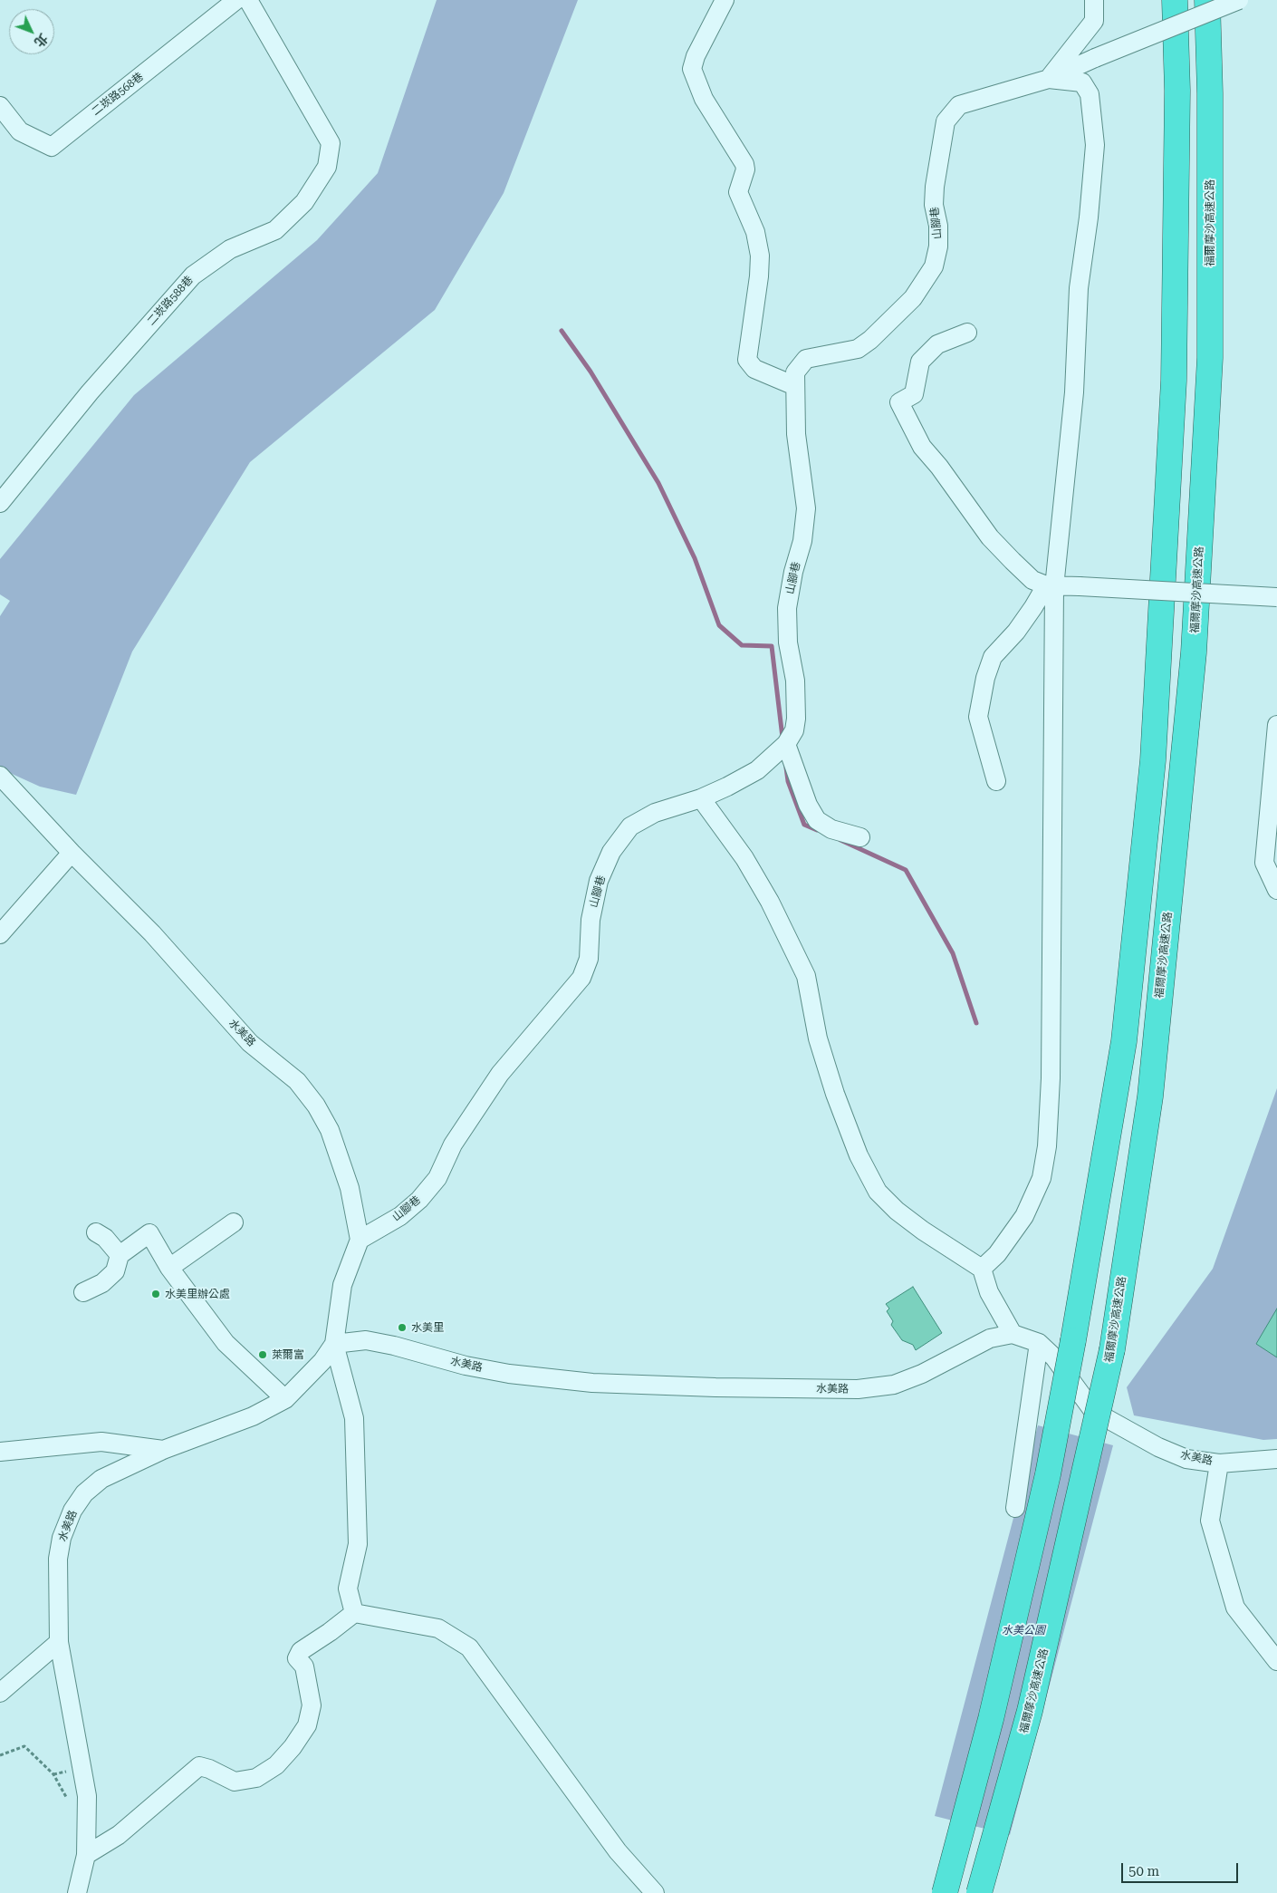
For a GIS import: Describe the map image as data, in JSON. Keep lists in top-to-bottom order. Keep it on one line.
{"streets":{"highway":["福爾摩沙高速公路"],"street":["二崁路568巷","山腳巷","二崁路588巷","水美路"]},"crossings":[["山腳巷","水美路"]],"parks":["水美公園"],"places":["水美里辦公處","水美里","萊爾富"],"scale_bar":"50 m","north":"bottom right"}
